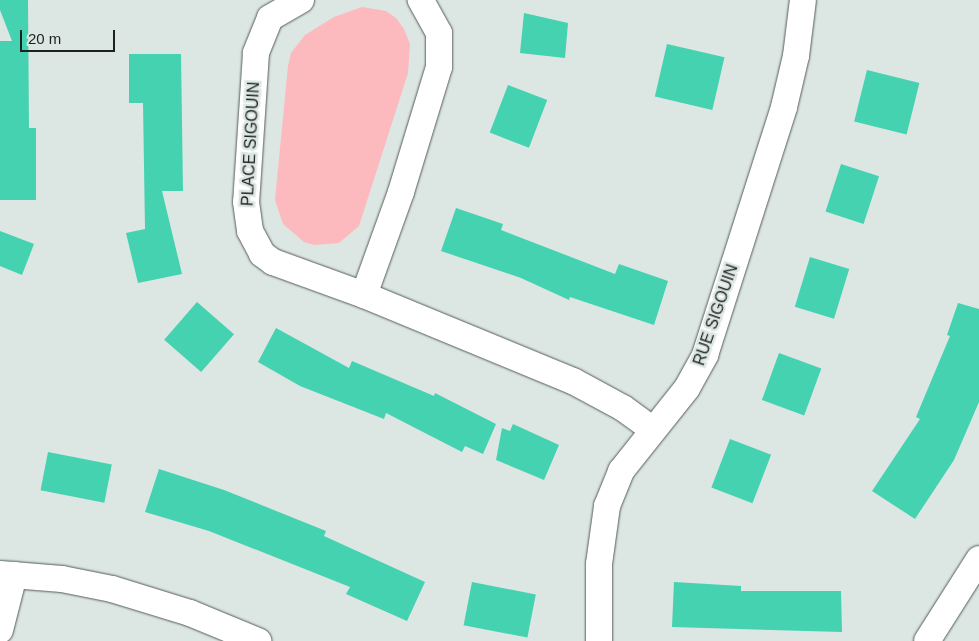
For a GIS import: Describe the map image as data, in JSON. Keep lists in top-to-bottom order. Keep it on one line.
{"streets":{"street":["PLACE SIGOUIN","RUE SIGOUIN"]},"crossings":[["PLACE SIGOUIN","RUE SIGOUIN"]],"scale_bar":"20 m"}
